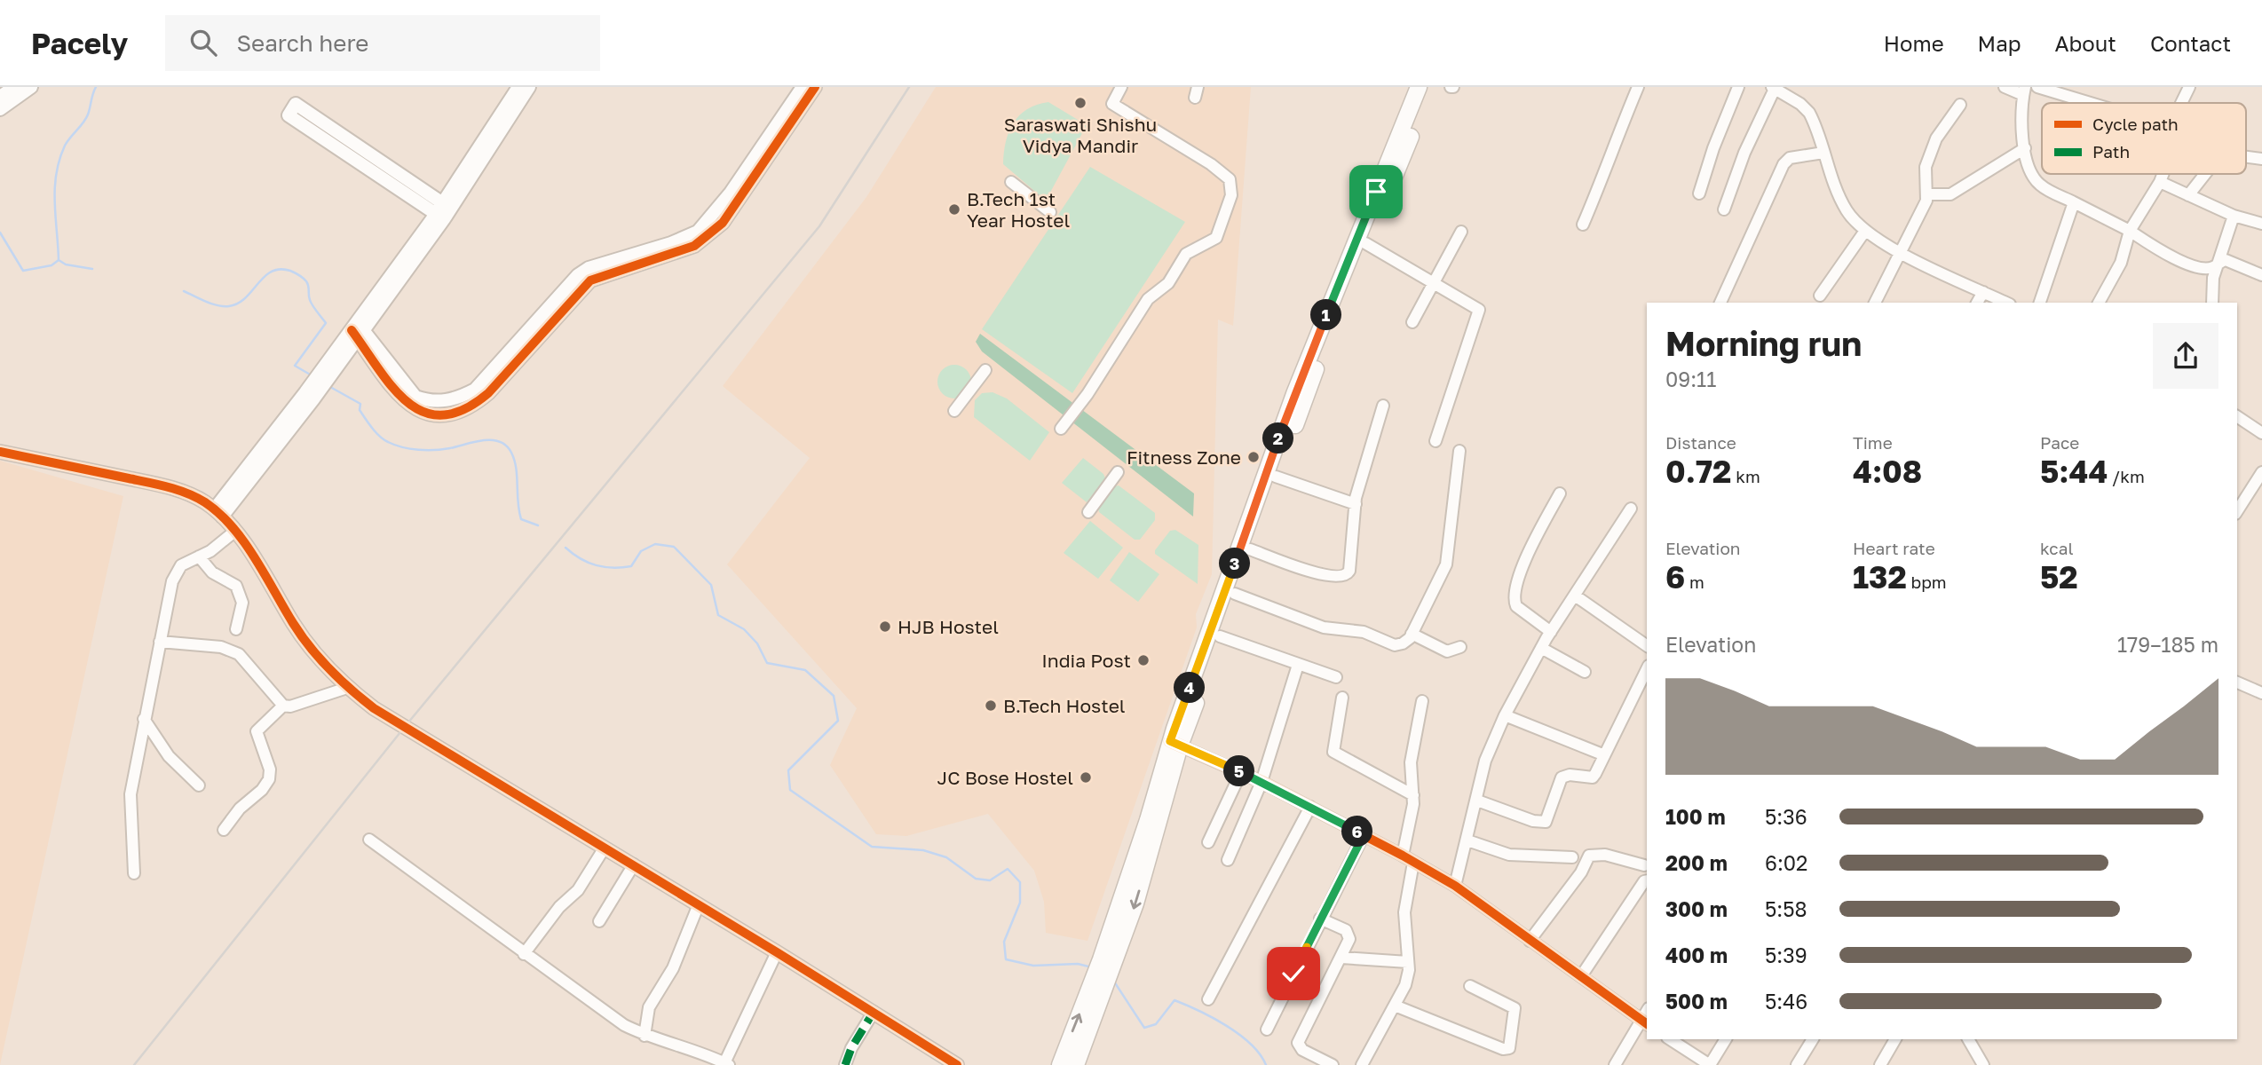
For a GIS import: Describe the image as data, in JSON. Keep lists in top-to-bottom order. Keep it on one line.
{"places":["Saraswati Shishu Vidya Mandir","B.Tech 1st Year Hostel","Fitness Zone","HJB Hostel","India Post","B.Tech Hostel","JC Bose Hostel"],"legend":["Cycle path","Path"],"page":{"header":"Pacely","search":"Search here","nav":["Home","Map","About","Contact"],"pins":["1","2","3","4","5","6"],"heading":["Morning run","09:11"],"stats":[["Distance","0.72 km"],["Time","4:08"],["Pace","5:44 /km"],["Elevation","6 m"],["Heart rate","132 bpm"],["kcal","52"]],"chart":["Elevation","179–185 m"],"list":[{"name":"100 m","note":"5:36"},{"name":"200 m","note":"6:02"},{"name":"300 m","note":"5:58"},{"name":"400 m","note":"5:39"},{"name":"500 m","note":"5:46"}]}}
